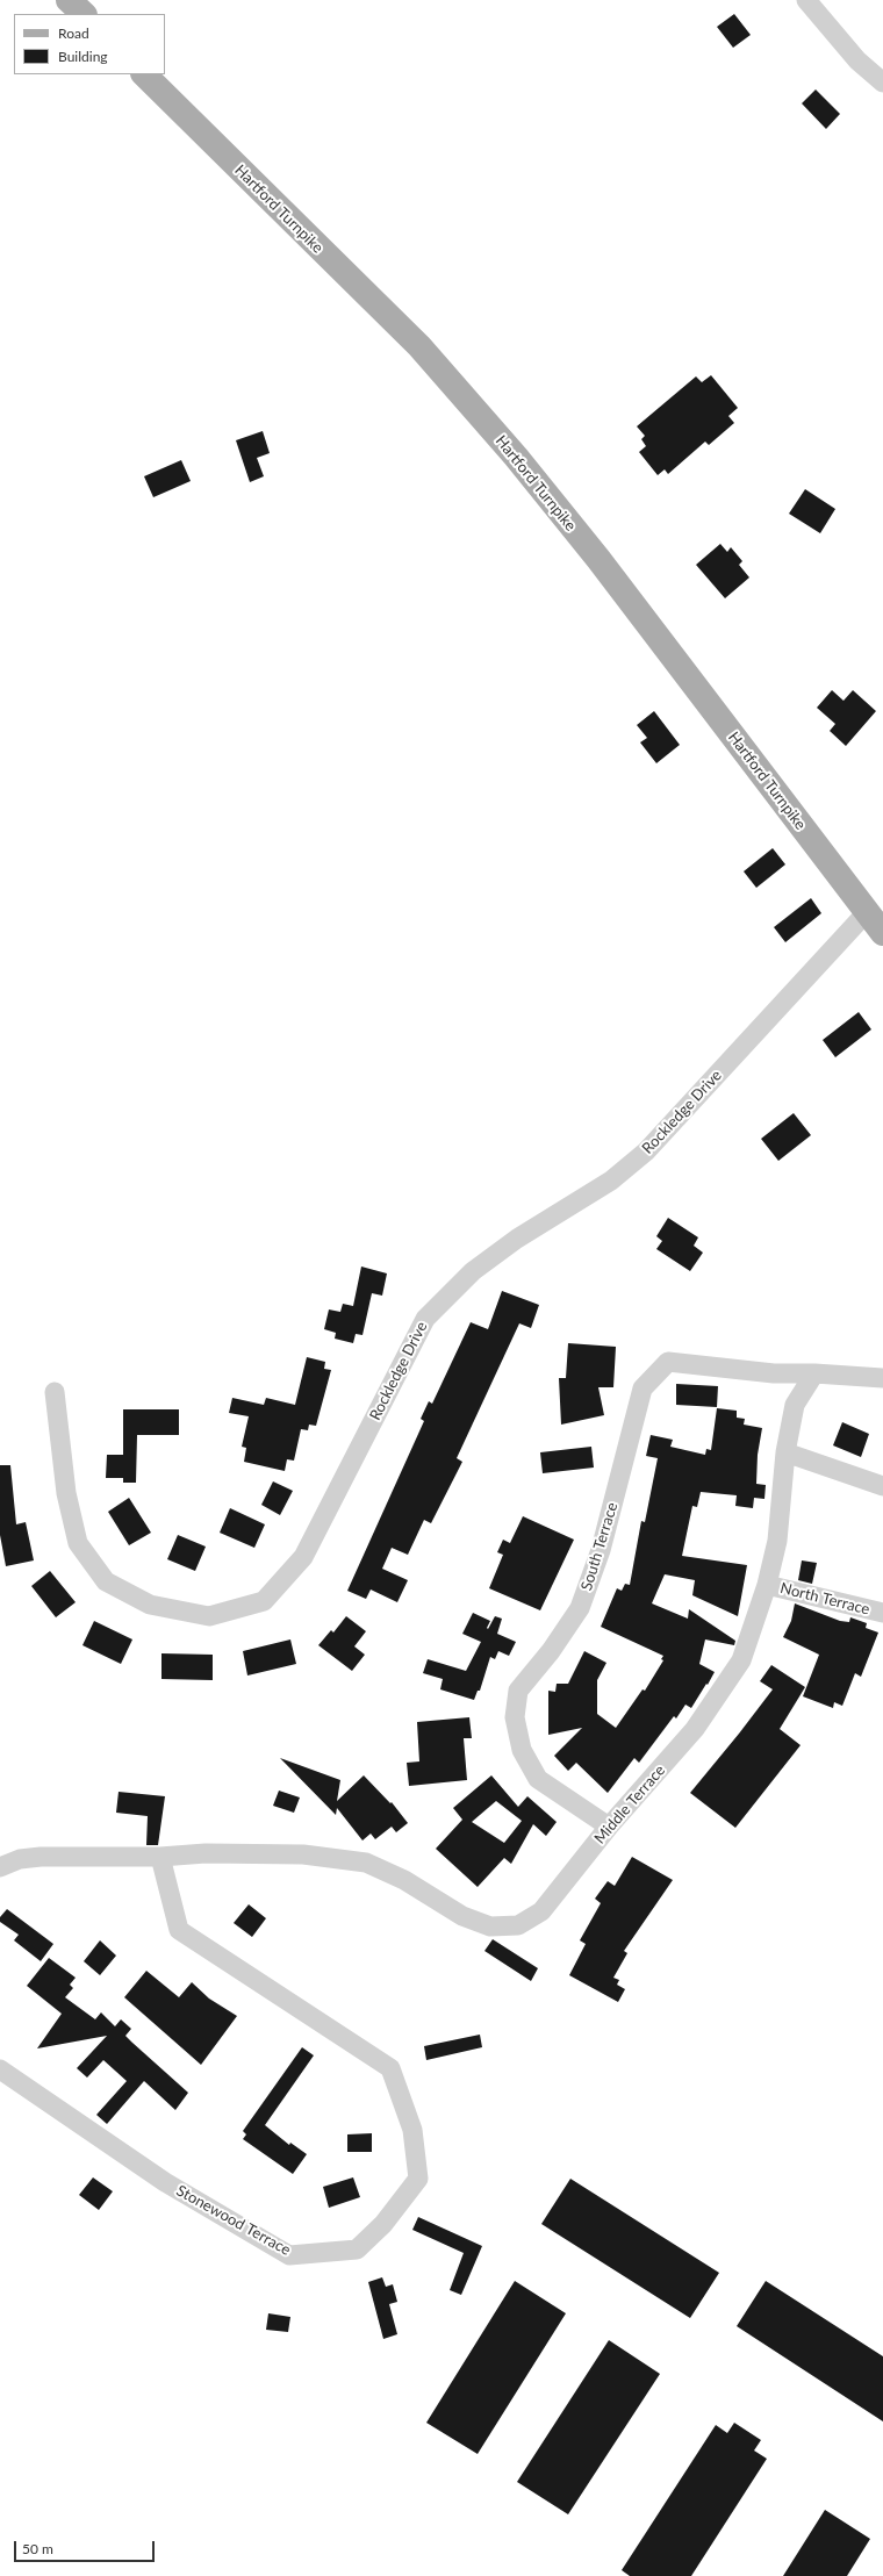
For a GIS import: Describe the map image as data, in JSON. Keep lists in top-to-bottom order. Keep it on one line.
{"streets":{"main road":["Hartford Turnpike"],"street":["Rockledge Drive","South Terrace","North Terrace","Middle Terrace","Stonewood Terrace"]},"crossings":[["Hartford Turnpike","Rockledge Drive"],["South Terrace","Middle Terrace"],["North Terrace","Middle Terrace"],["Middle Terrace","Stonewood Terrace"]],"legend":["Road","Building"],"scale_bar":"50 m"}
